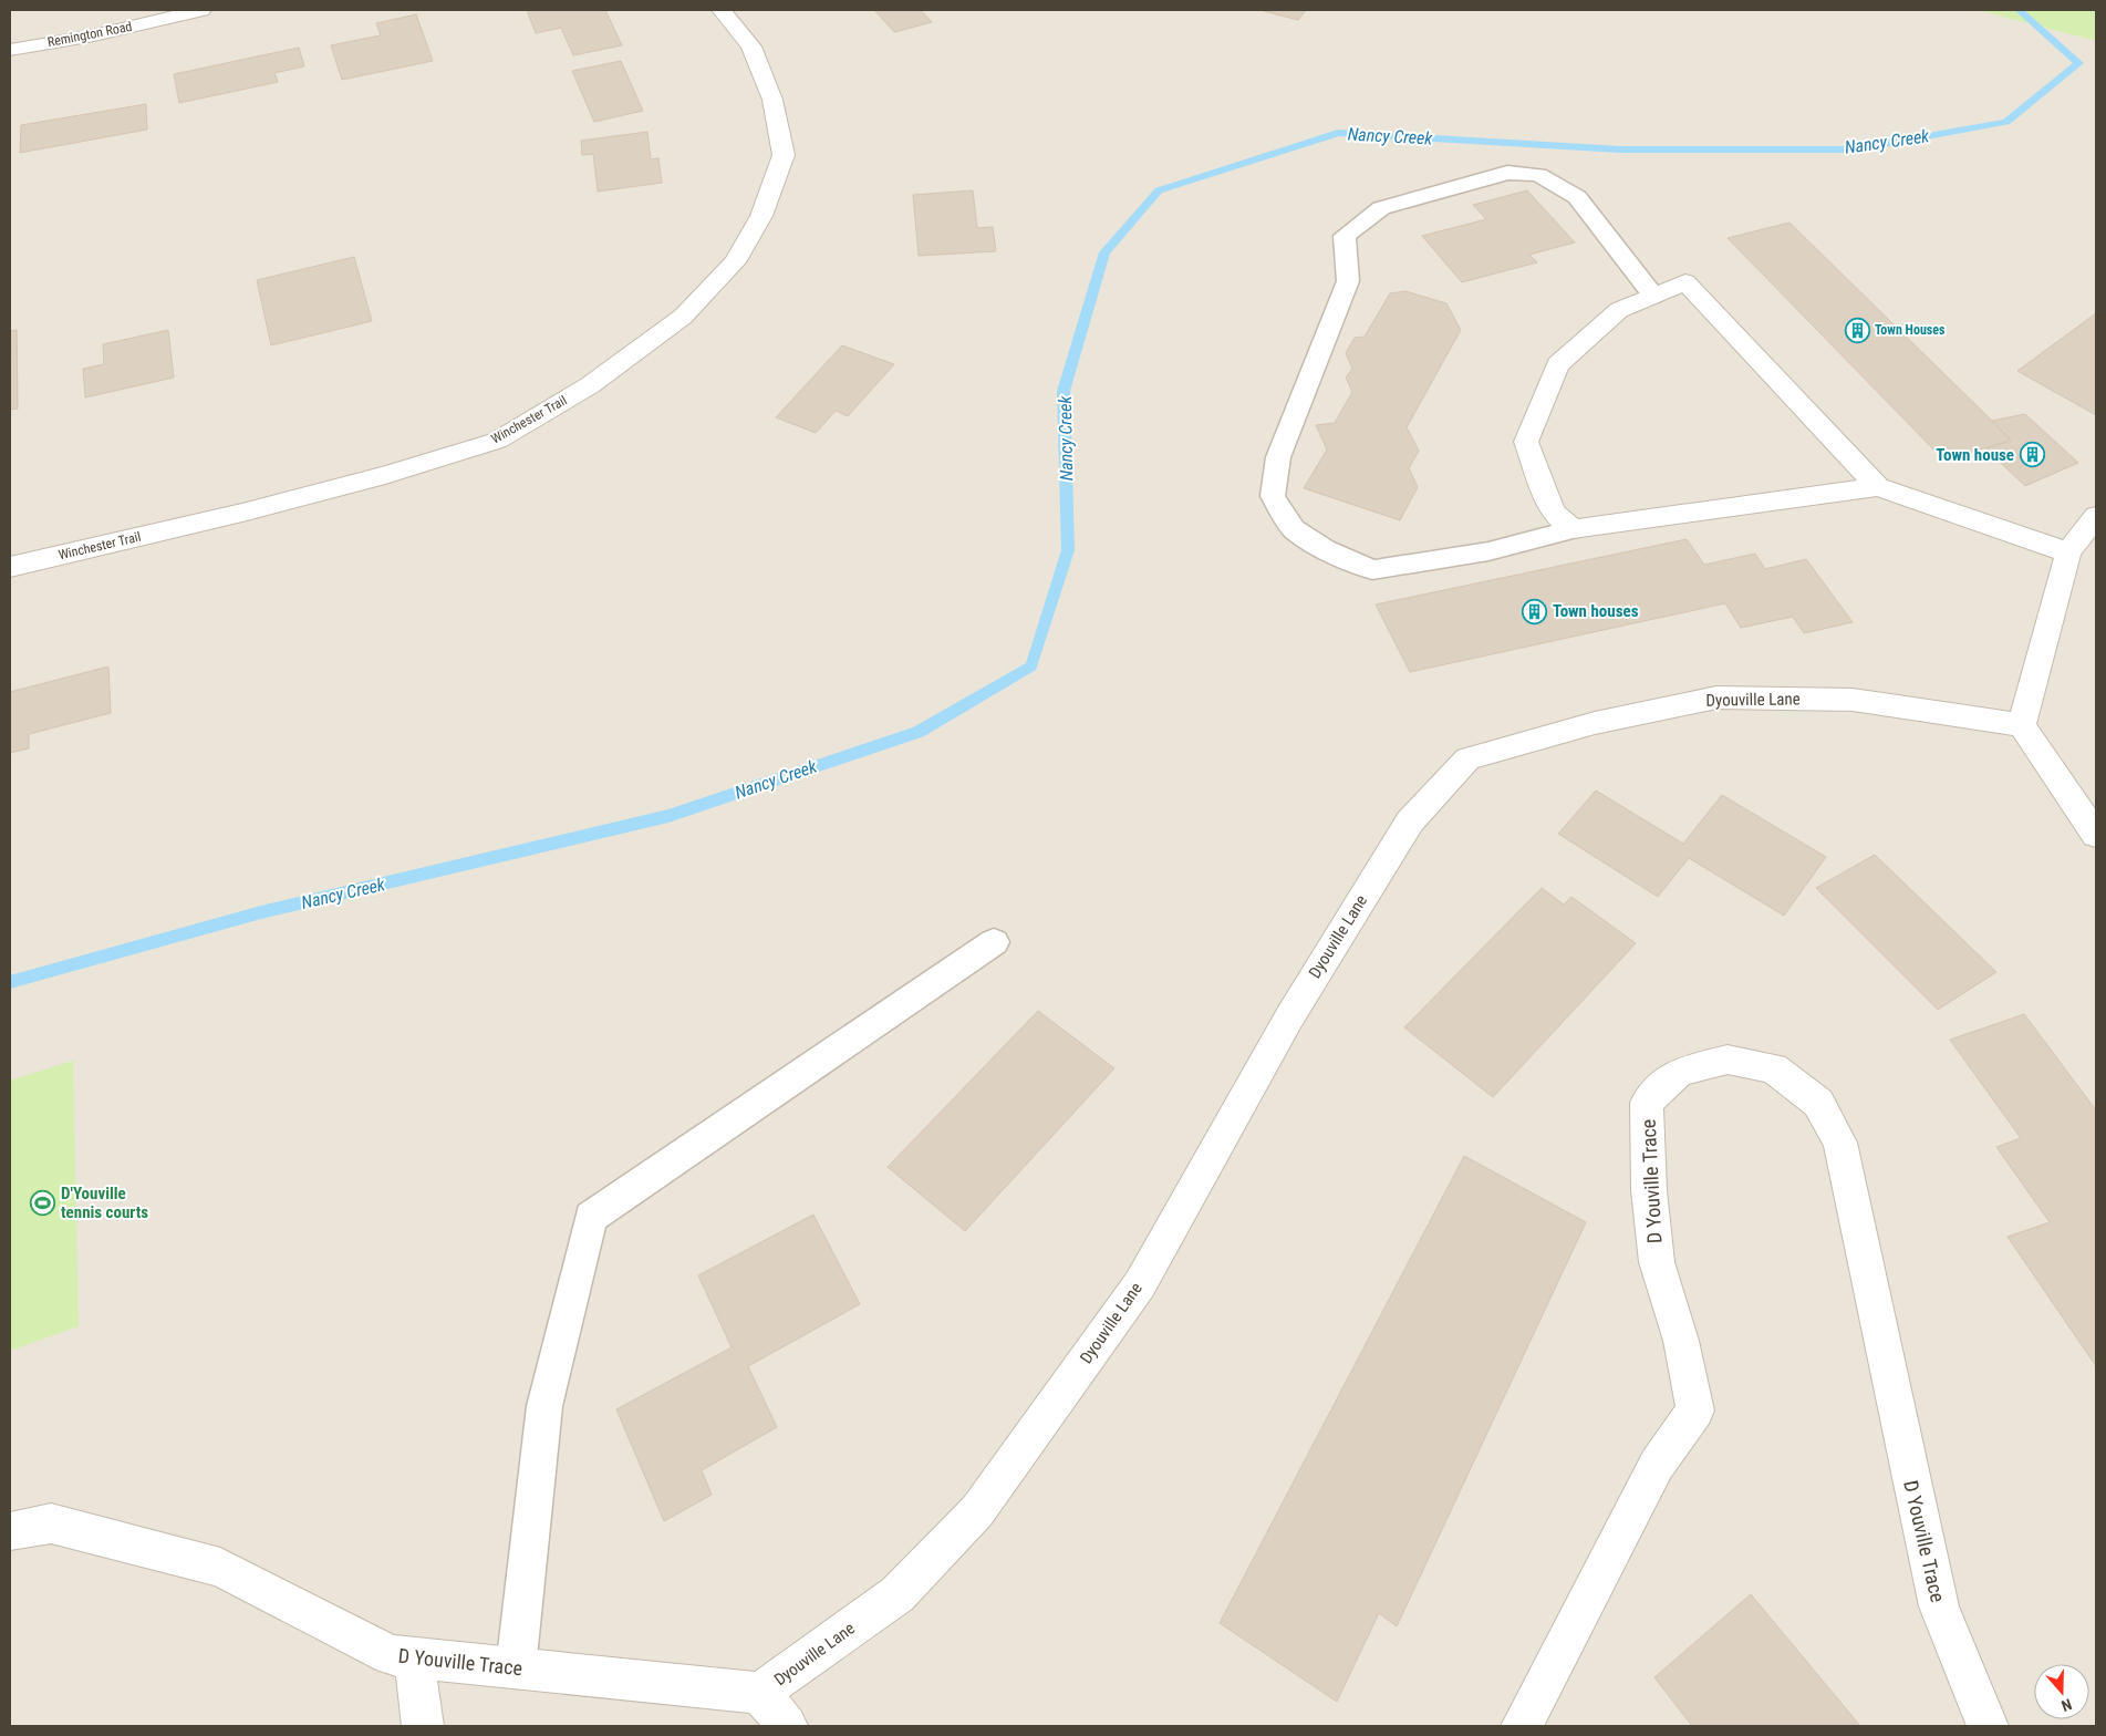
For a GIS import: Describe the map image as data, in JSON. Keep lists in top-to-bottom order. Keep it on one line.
{"streets":{"street":["Remington Road","Winchester Trail","Dyouville Lane","D Youville Trace"]},"crossings":[["Dyouville Lane","D Youville Trace"]],"water":["Nancy Creek"],"places":{"building":["Town Houses","Town house","Town houses"],"sports":["D'Youville tennis courts"]},"north":"bottom"}
